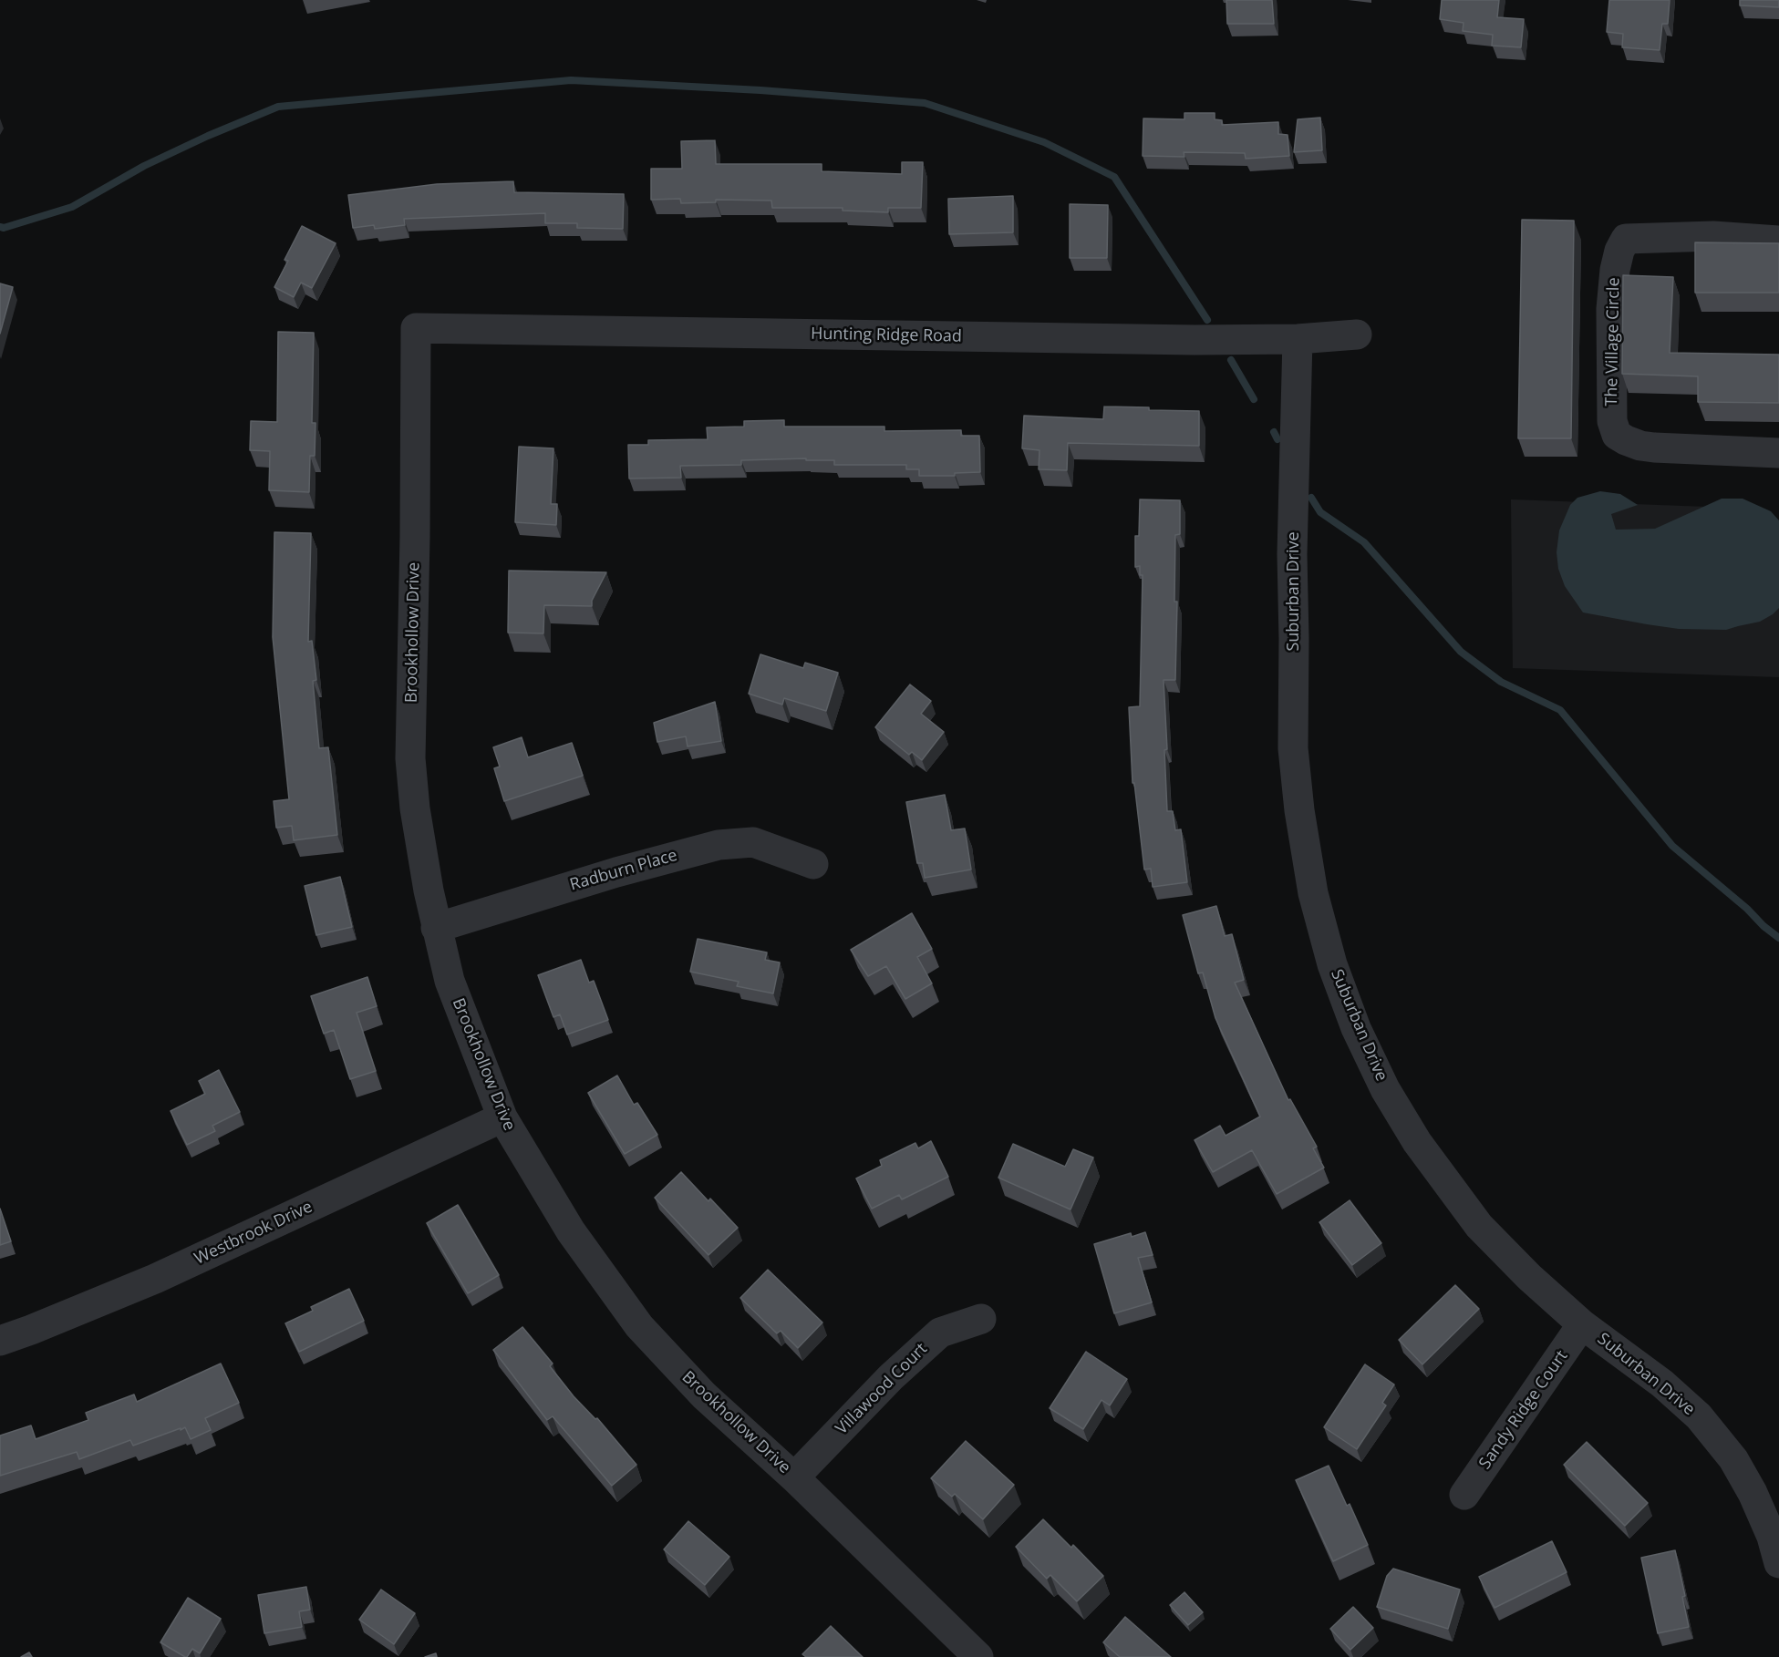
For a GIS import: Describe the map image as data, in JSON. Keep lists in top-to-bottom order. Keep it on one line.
{"streets":{"street":["Hunting Ridge Road","The Village Circle","Suburban Drive","Brookhollow Drive","Radburn Place","Westbrook Drive","Villawood Court","Sandy Ridge Court"]},"crossings":[["Hunting Ridge Road","Suburban Drive"],["Hunting Ridge Road","Brookhollow Drive"],["Suburban Drive","Sandy Ridge Court"],["Brookhollow Drive","Radburn Place"],["Brookhollow Drive","Westbrook Drive"],["Brookhollow Drive","Villawood Court"]]}
